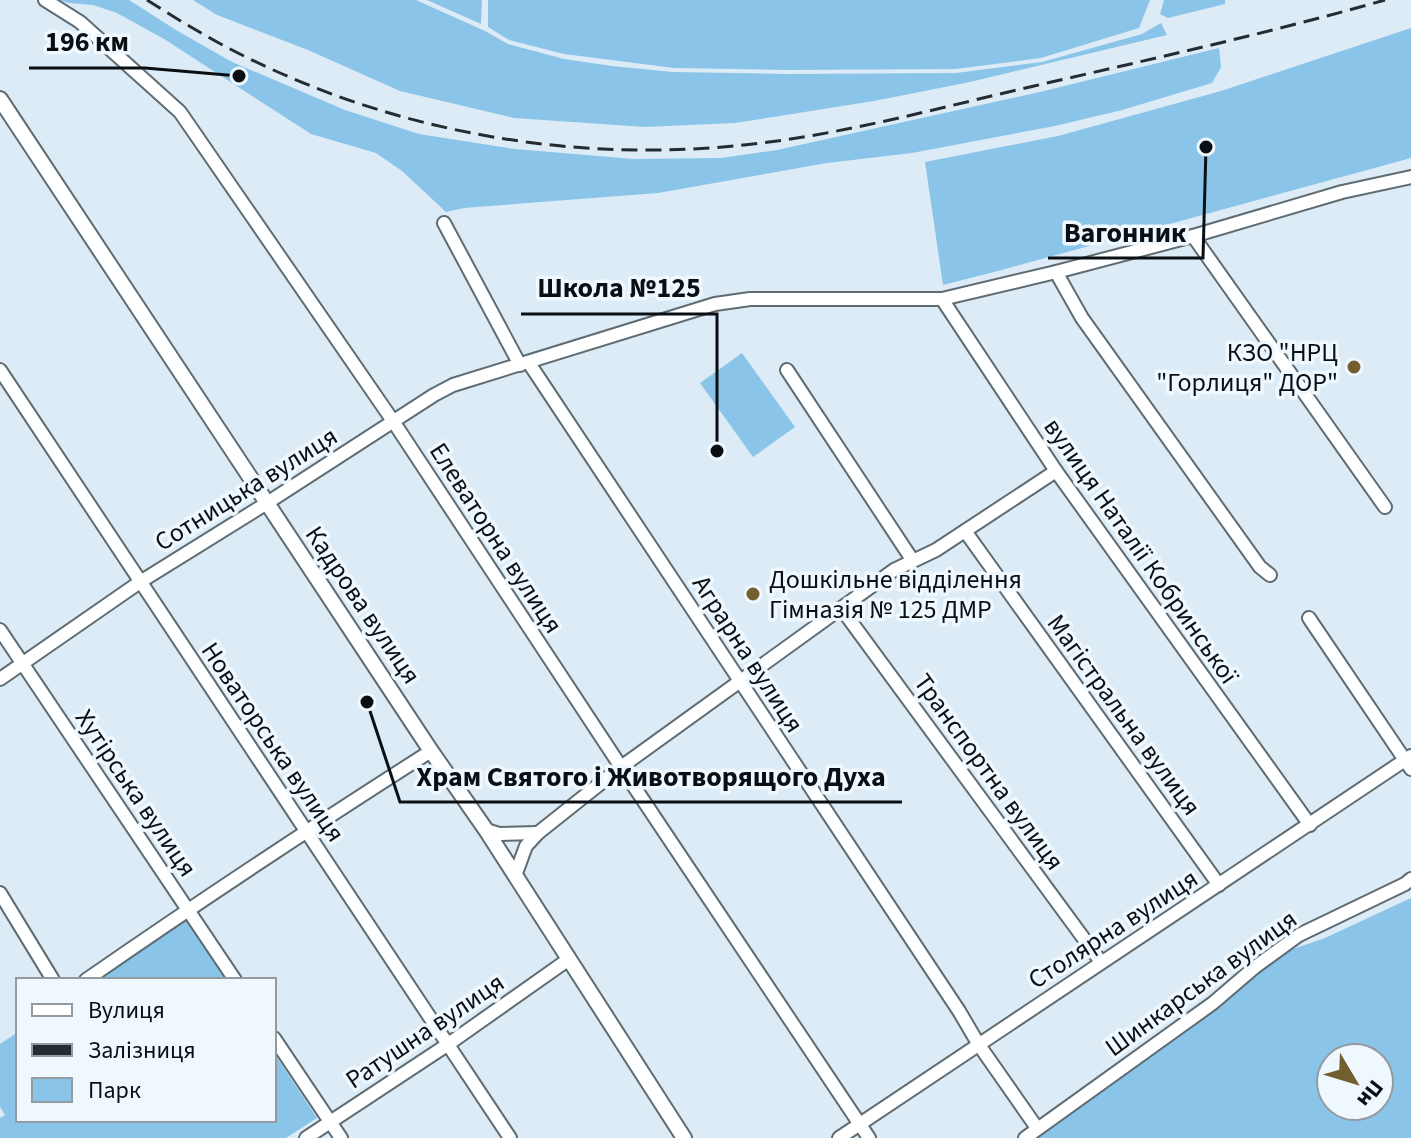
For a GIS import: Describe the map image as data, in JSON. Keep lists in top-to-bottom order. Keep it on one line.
{"streets":{"street":["Сотницька вулиця","Елеваторна вулиця","вулиця Наталії Кобринської","Кадрова вулиця","Аграрна вулиця","Магістральна вулиця","Новаторська вулиця","Транспортна вулиця","Хутірська вулиця","Столярна вулиця","Шинкарська вулиця","Ратушна вулиця"]},"crossings":[["Сотницька вулиця","Елеваторна вулиця"],["Сотницька вулиця","вулиця Наталії Кобринської"],["Сотницька вулиця","Кадрова вулиця"],["Сотницька вулиця","Аграрна вулиця"],["Сотницька вулиця","Новаторська вулиця"],["Сотницька вулиця","Хутірська вулиця"],["Елеваторна вулиця","Столярна вулиця"],["вулиця Наталії Кобринської","Столярна вулиця"],["Кадрова вулиця","Ратушна вулиця"],["Аграрна вулиця","Столярна вулиця"],["Аграрна вулиця","Шинкарська вулиця"],["Магістральна вулиця","Столярна вулиця"],["Новаторська вулиця","Ратушна вулиця"],["Транспортна вулиця","Столярна вулиця"]],"places":["196 км","Вагонник","КЗО \"НРЦ \"Горлиця\" ДОР\"","Школа №125","Дошкільне відділення Гімназія № 125 ДМР","Храм Святого і Животворящого Духа"],"legend":["Вулиця","Залізниця","Парк"],"north":"bottom right"}
